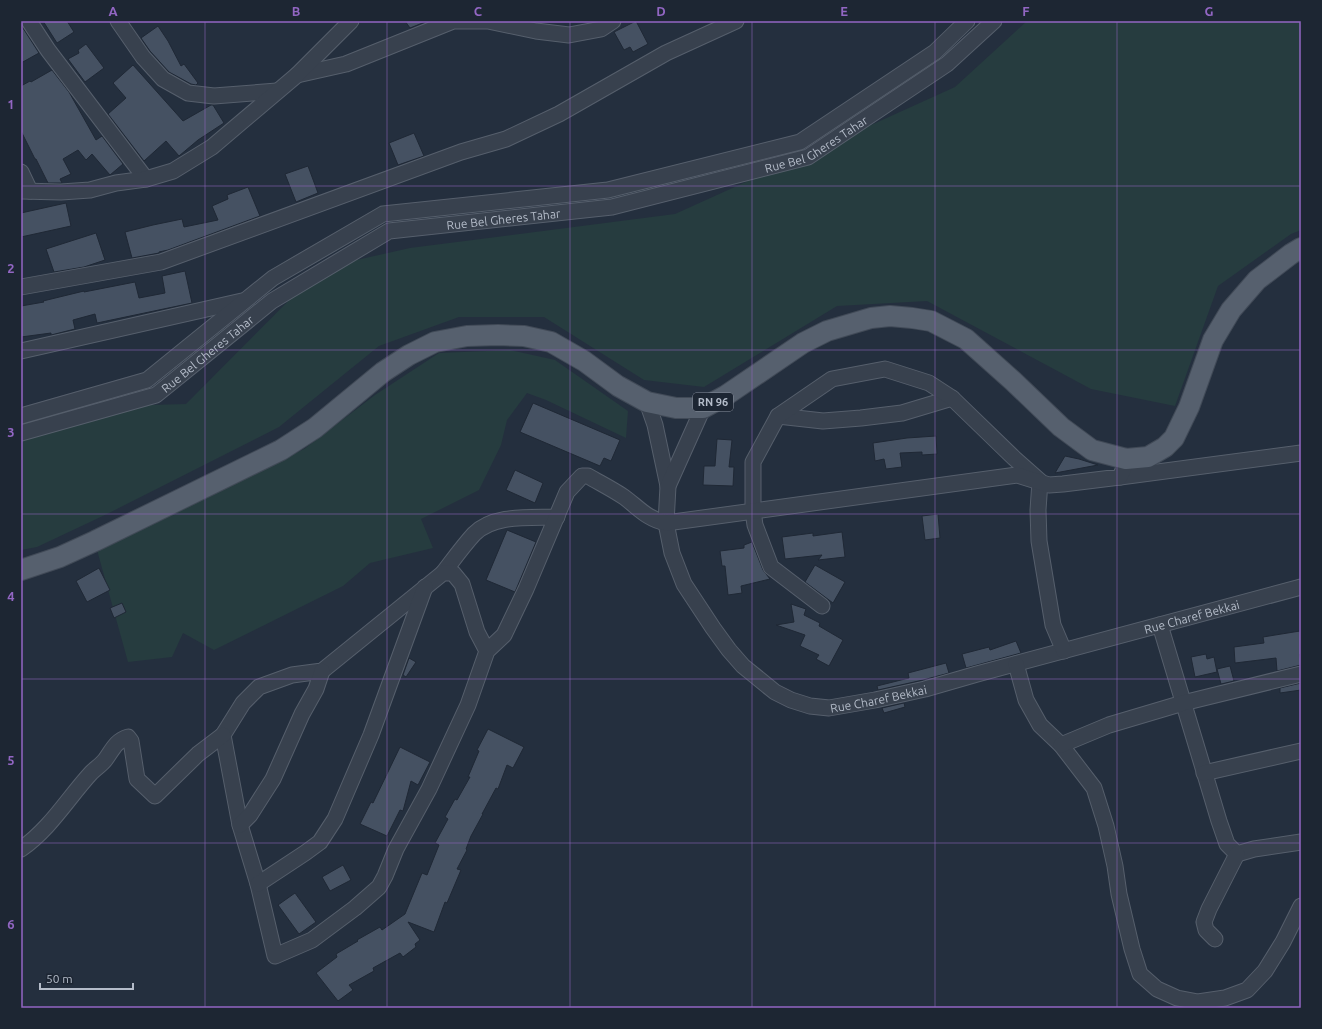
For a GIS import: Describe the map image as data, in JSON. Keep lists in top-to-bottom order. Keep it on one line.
{"streets":{"main road":["RN 96"],"street":["Rue Bel Gheres Tahar","Rue Charef Bekkai"]},"crossings":[["RN 96","Rue Charef Bekkai"]],"scale_bar":"50 m","grid":{"columns":["A","B","C","D","E","F","G"],"rows":["1","2","3","4","5","6"]}}
